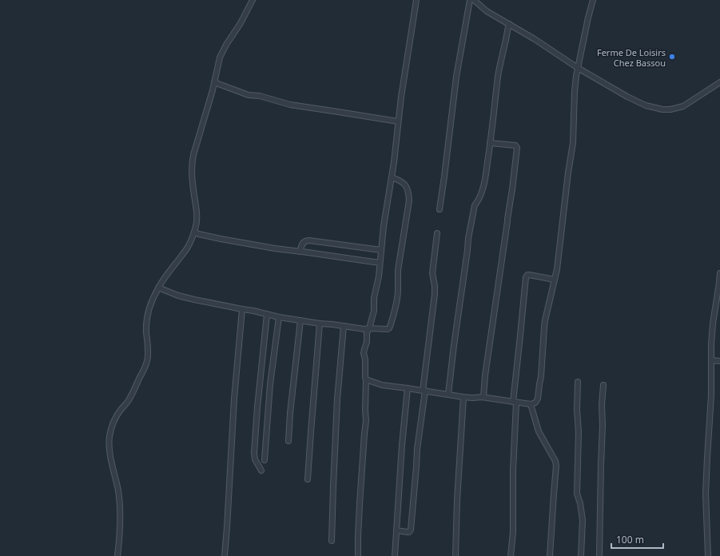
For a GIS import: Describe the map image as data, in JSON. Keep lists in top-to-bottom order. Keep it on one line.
{"places":["Ferme De Loisirs Chez Bassou"],"scale_bar":"100 m"}
